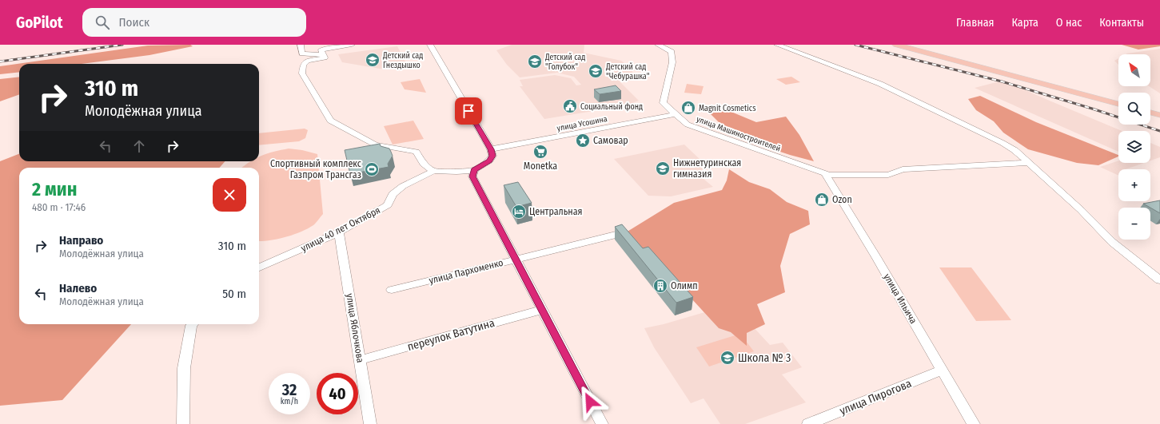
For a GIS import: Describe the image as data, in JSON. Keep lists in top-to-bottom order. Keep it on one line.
{"streets":{"street":["улица Усошина","улица Машиностроителей","улица 40 лет Октября","улица Пархоменко","улица Ильича","улица Яблочкова","переулок Ватутина","улица Пирогова"]},"crossings":[["улица Усошина","улица Машиностроителей"],["улица Машиностроителей","улица Ильича"],["улица 40 лет Октября","улица Яблочкова"],["улица Ильича","улица Пирогова"],["улица Яблочкова","переулок Ватутина"]],"places":{"school or university":["Детский сад Гнездышко","Детский сад \"Голубок\"","Детский сад \"Чебурашка\"","Нижнетуринская гимназия","Школа № 3"],"public building":["Социальный фонд"],"shop":["Magnit Cosmetics","Ozon"],"place":["Самовар"],"supermarket":["Monetka"],"sports":["Спортивный комплекс Газпром Трансгаз"],"hotel":["Центральная"],"building":["Олимп"]},"north":"top left","page":{"header":"GoPilot","search":"Поиск","nav":["Главная","Карта","О нас","Контакты"],"map_buttons":["+","−"],"turn":["310 m","Молодёжная улица"],"heading":["2 мин","480 m · 17:46"],"list":[{"name":"Направо","note":"Молодёжная улица","value":"310 m"},{"name":"Налево","note":"Молодёжная улица","value":"50 m"}],"speed":"32 km/h","limit":"40"}}
